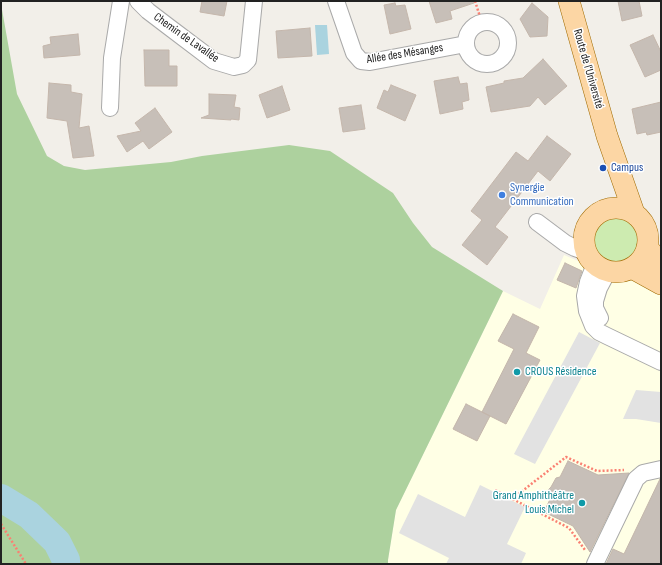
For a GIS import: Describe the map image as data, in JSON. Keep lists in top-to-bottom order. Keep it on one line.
{"streets":{"main road":["Route de l'Université"],"street":["Chemin de Lavallée","Allée des Mésanges"]},"places":["Campus","Synergie Communication","CROUS Résidence","Grand Amphithéâtre Louis Michel"]}
